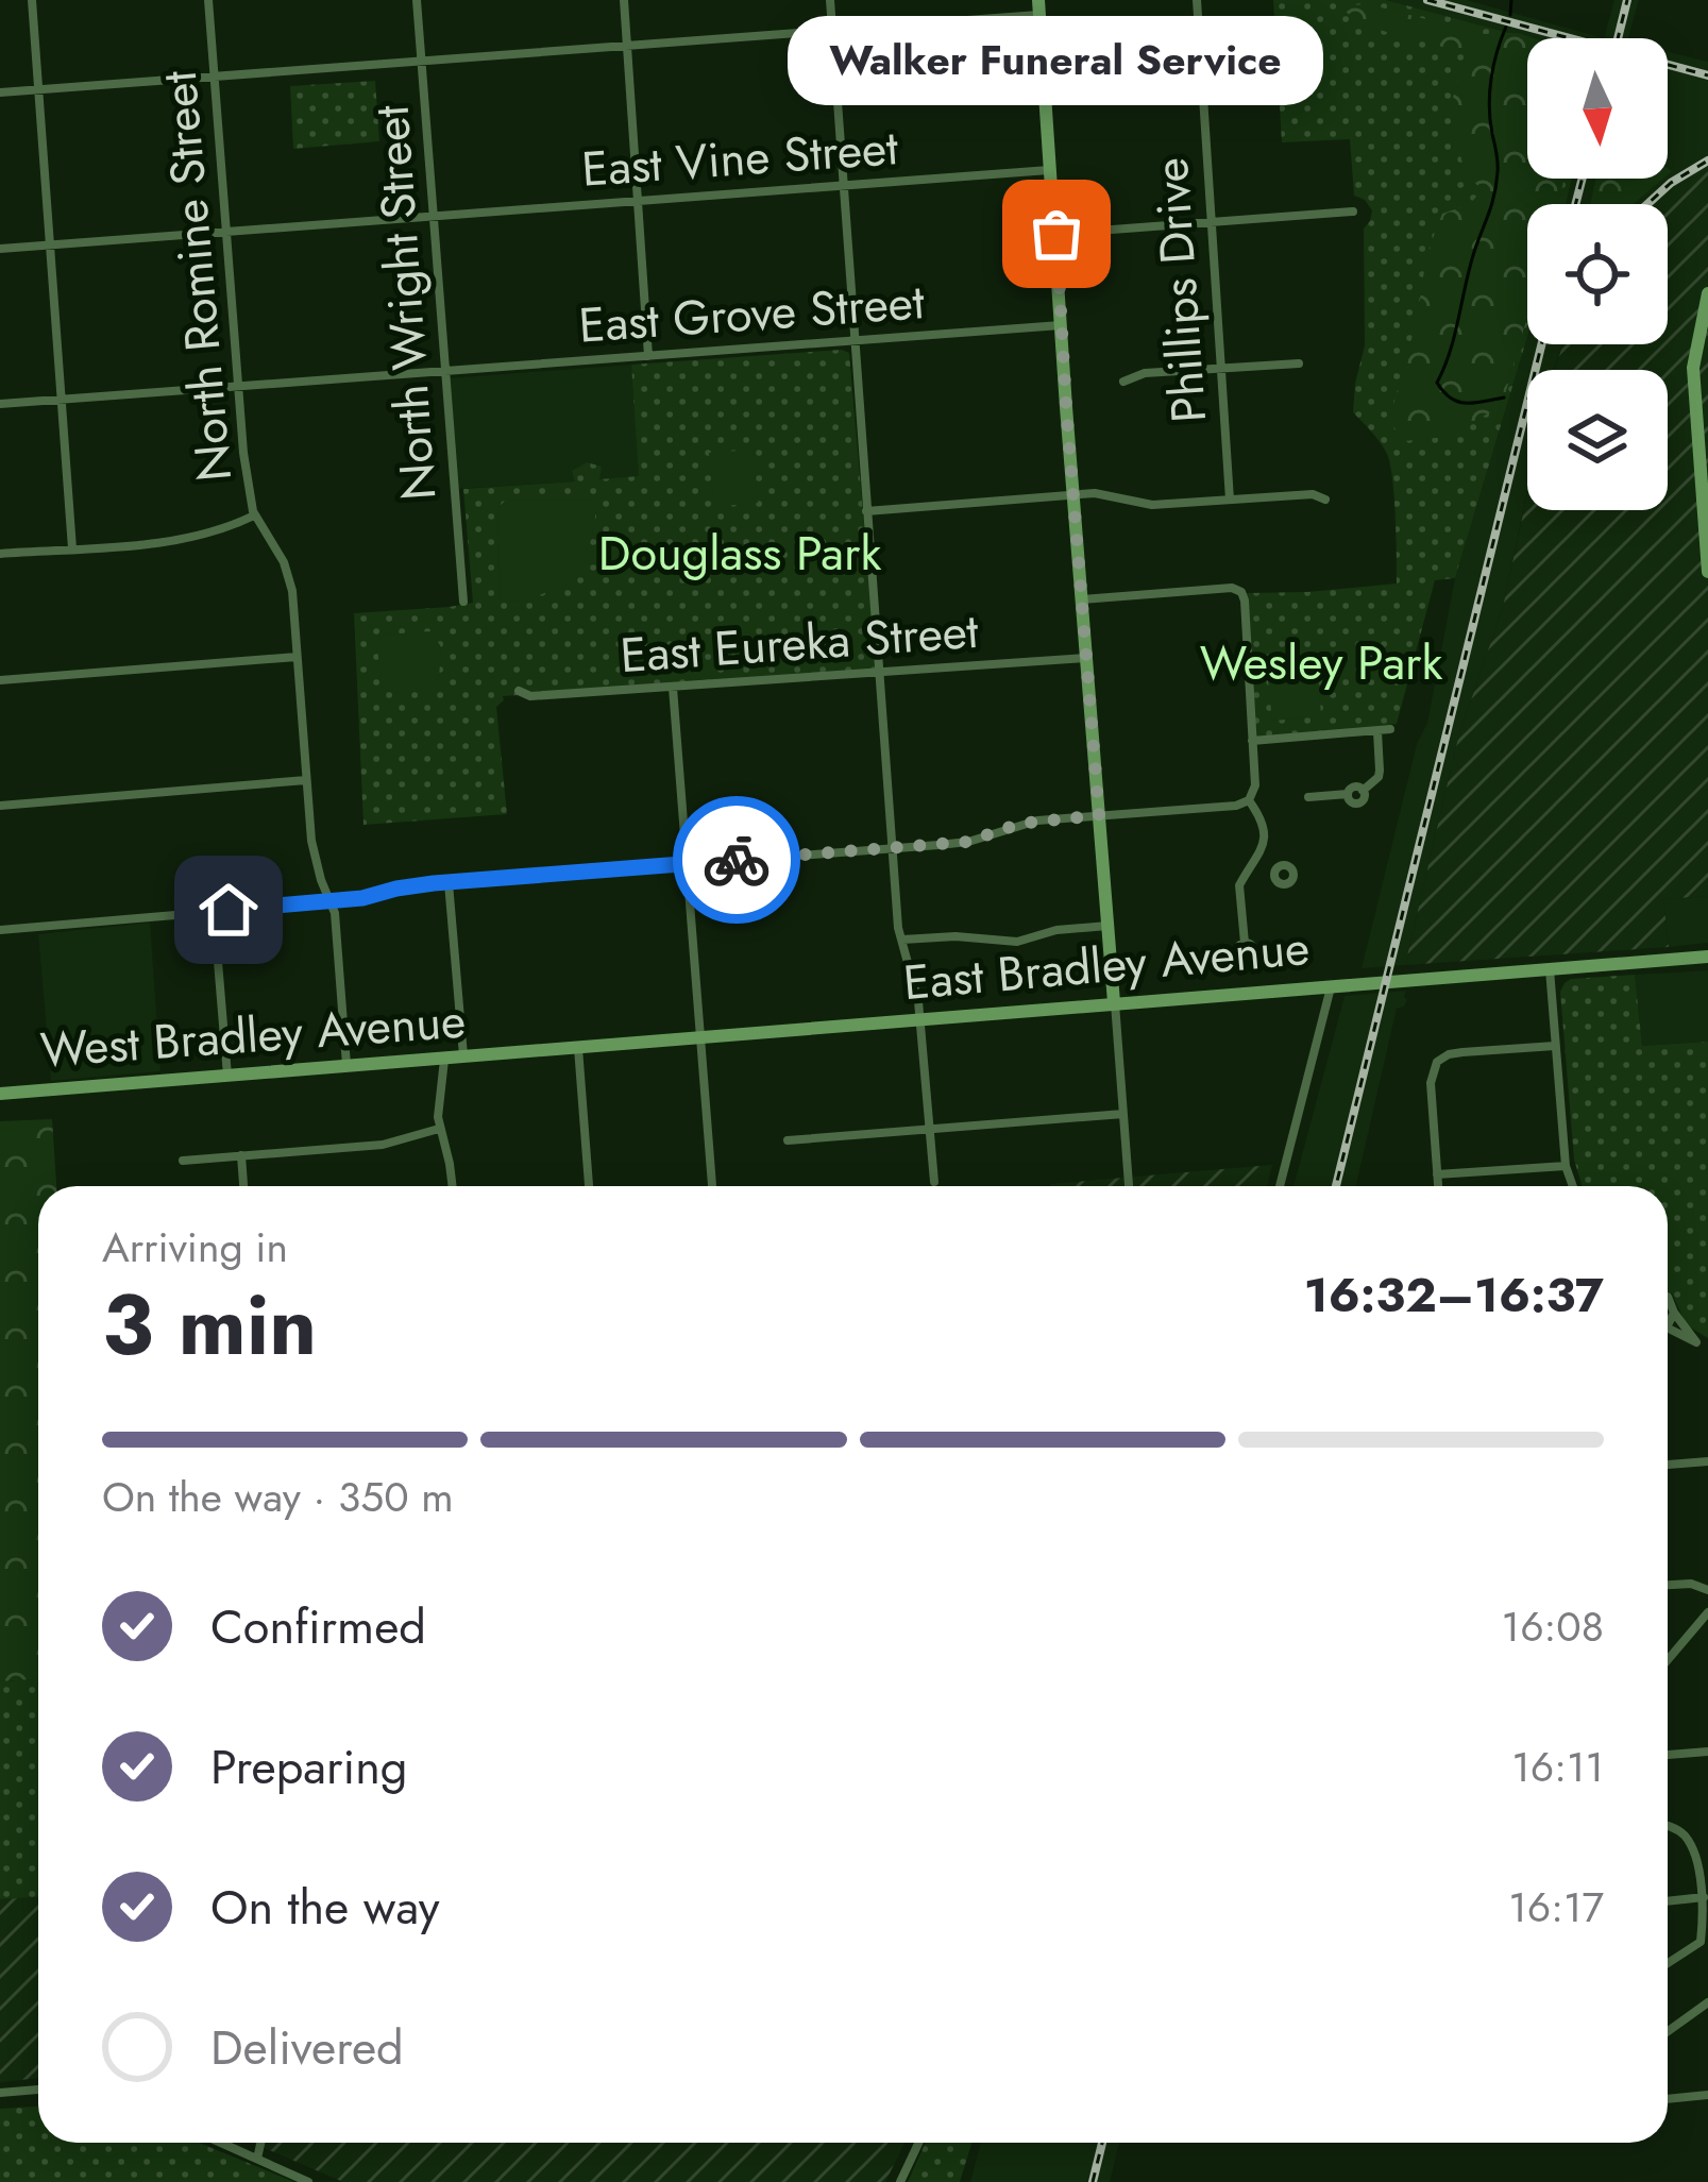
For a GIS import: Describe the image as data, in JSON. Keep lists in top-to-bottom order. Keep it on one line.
{"streets":{"main road":["East Bradley Avenue","West Bradley Avenue"],"street":["East Vine Street","North Romine Street","Phillips Drive","North Wright Street","East Grove Street","East Eureka Street"]},"crossings":[["East Vine Street","North Romine Street"],["East Vine Street","North Wright Street"],["North Romine Street","East Grove Street"],["North Romine Street","West Bradley Avenue"],["North Wright Street","East Grove Street"],["East Bradley Avenue","West Bradley Avenue"]],"parks":["Douglass Park","Wesley Park"],"places":["Walker Funeral Service"],"north":"bottom","page":{"bubble":"Walker Funeral Service","heading":["3 min","Arriving in","16:32–16:37"],"bar":"On the way · 350 m","list":[["Confirmed","16:08"],["Preparing","16:11"],["On the way","16:17"],"Delivered"]}}
